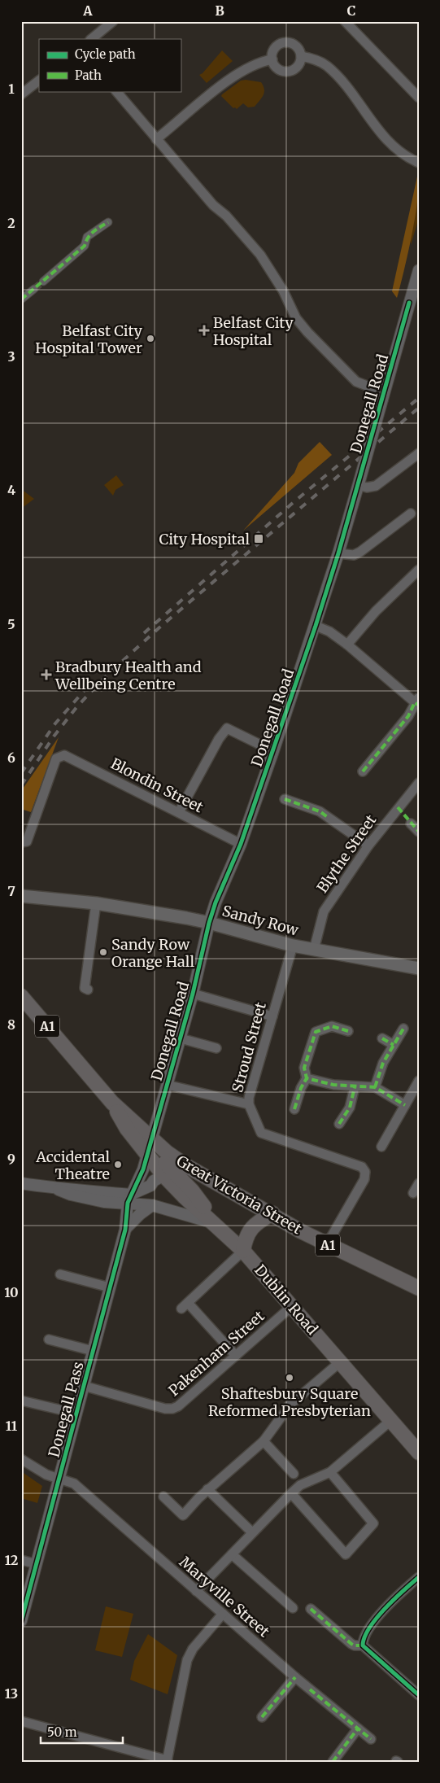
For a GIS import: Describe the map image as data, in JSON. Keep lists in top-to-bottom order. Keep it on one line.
{"streets":{"main road":["Sandy Row","A1","Great Victoria Street","Dublin Road"],"street":["Donegall Road","Blondin Street","Blythe Street","Stroud Street","Pakenham Street","Donegall Pass","Maryville Street"]},"crossings":[["Donegall Road","Blondin Street"],["Donegall Road","Sandy Row"],["Donegall Road","A1"],["Donegall Road","Great Victoria Street"],["Donegall Road","Dublin Road"],["Donegall Road","Donegall Pass"],["Blythe Street","Sandy Row"],["Sandy Row","Stroud Street"],["A1","Great Victoria Street"],["A1","Dublin Road"],["Stroud Street","Great Victoria Street"],["Great Victoria Street","Dublin Road"],["Dublin Road","Pakenham Street"],["Pakenham Street","Donegall Pass"],["Donegall Pass","Maryville Street"]],"places":{"health":["Belfast City Hospital","Bradbury Health and Wellbeing Centre"],"other":["Belfast City Hospital Tower","Sandy Row Orange Hall","Accidental Theatre","Shaftesbury Square Reformed Presbyterian"],"transit":["City Hospital"]},"legend":["Cycle path","Path"],"scale_bar":"50 m","grid":{"columns":["A","B","C"],"rows":["1","2","3","4","5","6","7","8","9","10","11","12","13"]}}
